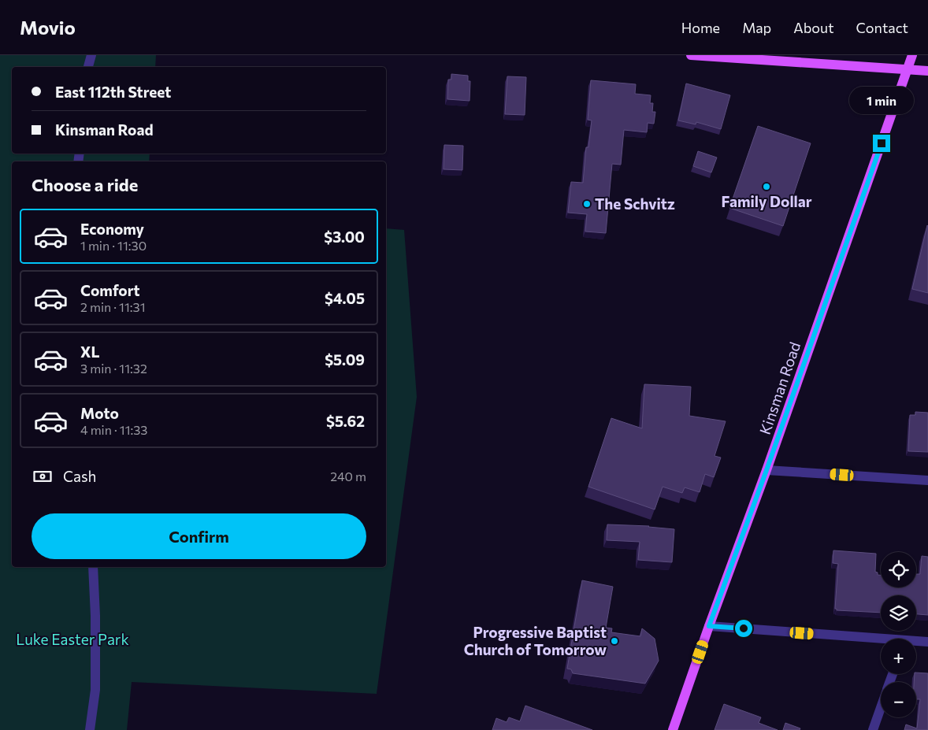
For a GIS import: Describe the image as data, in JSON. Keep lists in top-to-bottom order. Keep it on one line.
{"streets":{"main road":["Kinsman Road"]},"parks":["Luke Easter Park"],"places":["Family Dollar","The Schvitz","Progressive Baptist Church of Tomorrow"],"page":{"header":"Movio","nav":["Home","Map","About","Contact"],"banner":["East 112th Street","Kinsman Road"],"bubble":"1 min","heading":"Choose a ride","list":[{"name":"Economy","note":"1 min · 11:30","value":"$3.00"},{"name":"Comfort","note":"2 min · 11:31","value":"$4.05"},{"name":"XL","note":"3 min · 11:32","value":"$5.09"},{"name":"Moto","note":"4 min · 11:33","value":"$5.62"}],"pay":["Cash","240 m"],"buttons":"Confirm","map_buttons":["+","−"]}}
